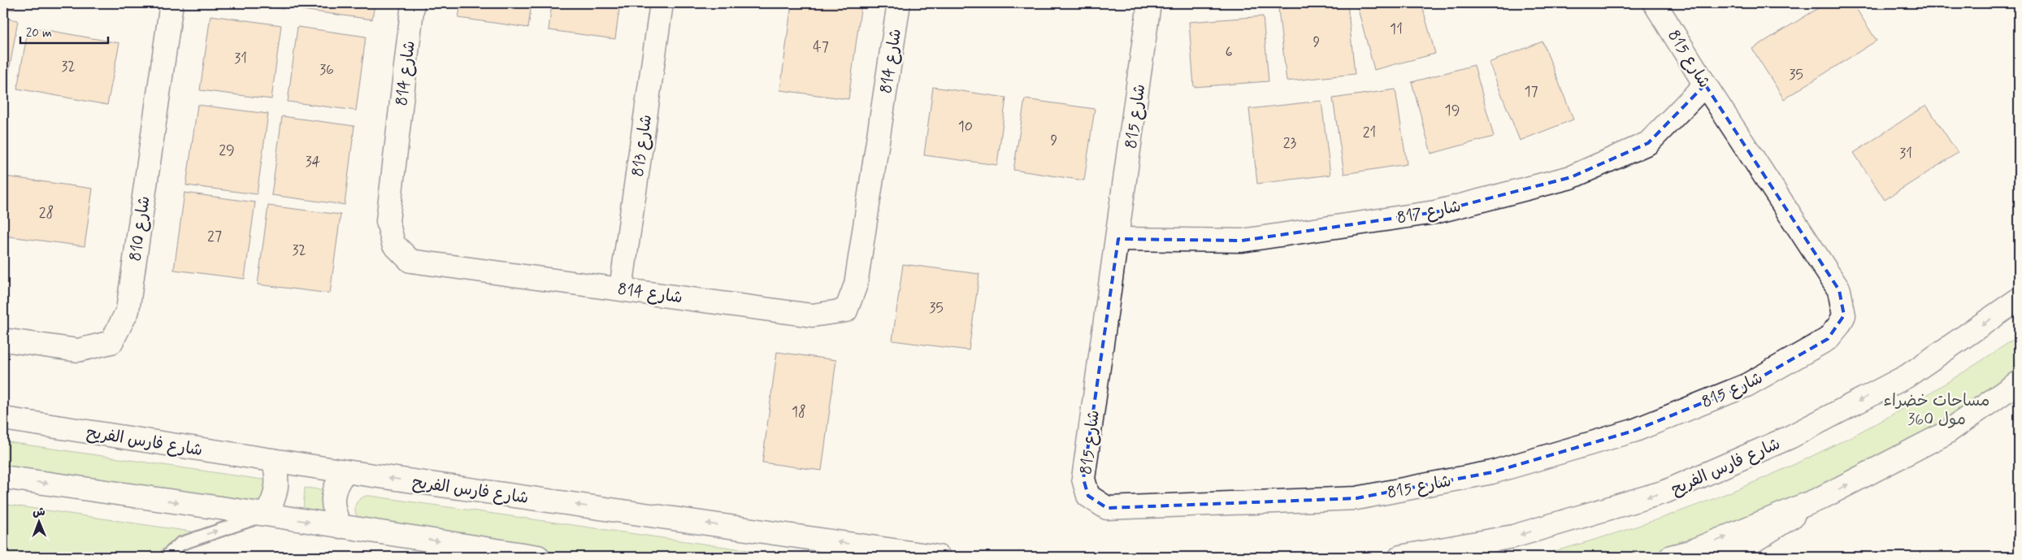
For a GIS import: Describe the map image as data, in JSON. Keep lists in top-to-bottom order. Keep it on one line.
{"streets":{"street":["شارع 815","شارع 814","شارع 813","شارع 817","شارع 810","شارع فارس الفريح"]},"crossings":[["شارع 815","شارع 817"],["شارع 814","شارع 813"]],"parks":["مساحات خضراء 360 مول"],"house_numbers":["11","9","47","6","31","32","36","35","17","19","10","21","9","23","29","31","34","28","27","32","35","18"],"scale_bar":"20 m","north":"top"}
